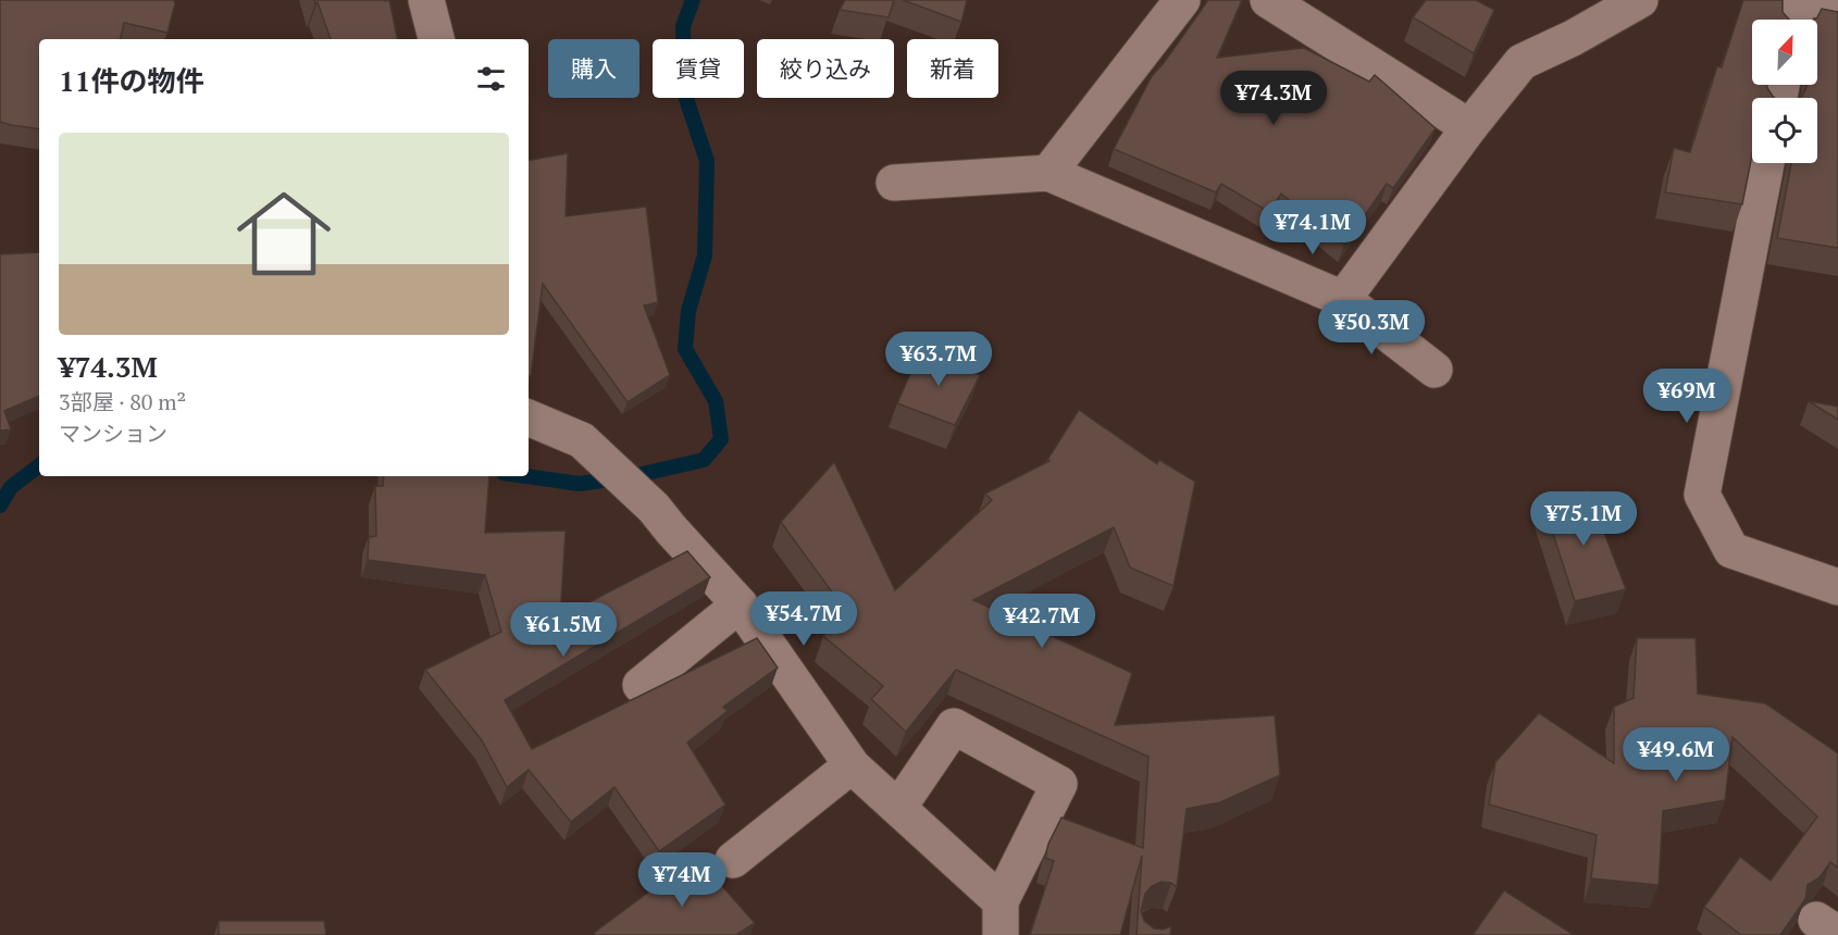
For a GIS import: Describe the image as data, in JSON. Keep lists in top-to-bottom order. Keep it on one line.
{"north":"top right","page":{"chip":["購入","賃貸","絞り込み","新着"],"heading":"11件の物件","price":["¥74.3M","¥74.1M","¥50.3M","¥63.7M","¥69M","¥75.1M","¥54.7M","¥42.7M","¥61.5M","¥49.6M","¥74M"],"list":[{"name":"¥74.3M","note":"3部屋 · 80 m² · マンション"}]}}
